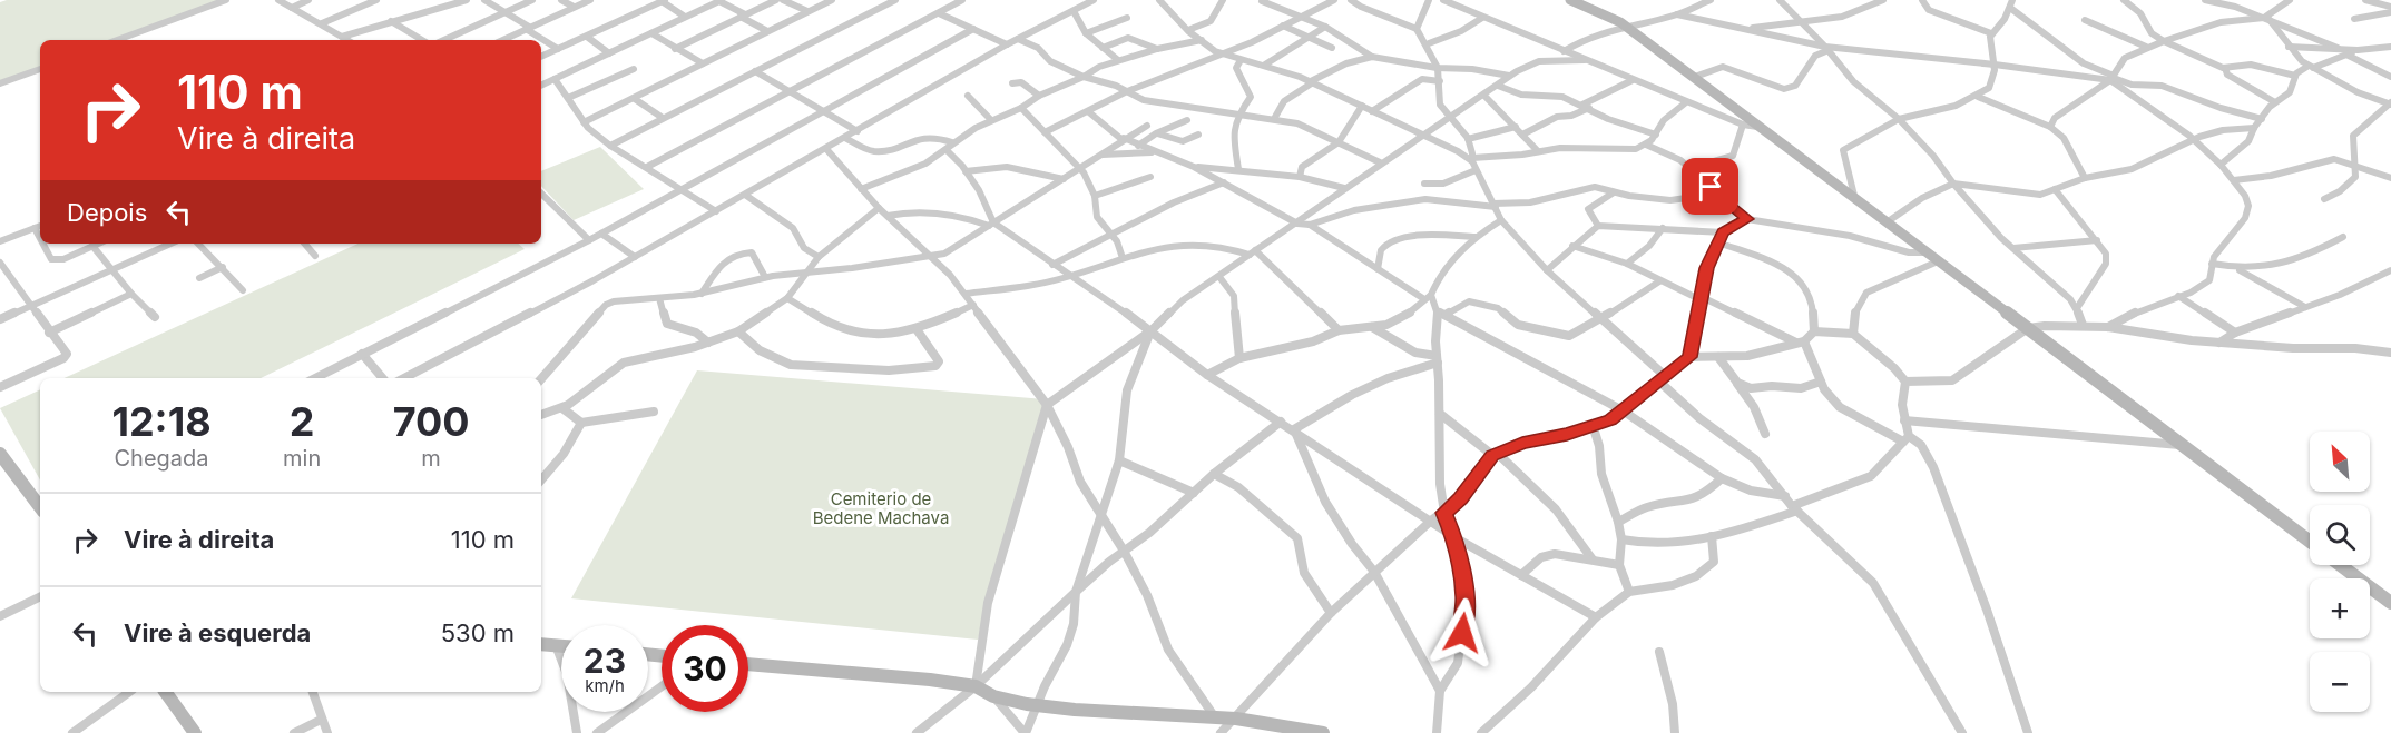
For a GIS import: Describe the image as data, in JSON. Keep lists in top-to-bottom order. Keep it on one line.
{"parks":["Cemiterio de Bedene Machava"],"north":"top left","page":{"turn":["110 m","Vire à direita"],"then":"Depois","eta":["12:18","Chegada","2","min","700","m"],"map_buttons":["+","−"],"list":[{"name":"Vire à direita","value":"110 m"},{"name":"Vire à esquerda","value":"530 m"}],"speed":"23 km/h","limit":"30"}}
